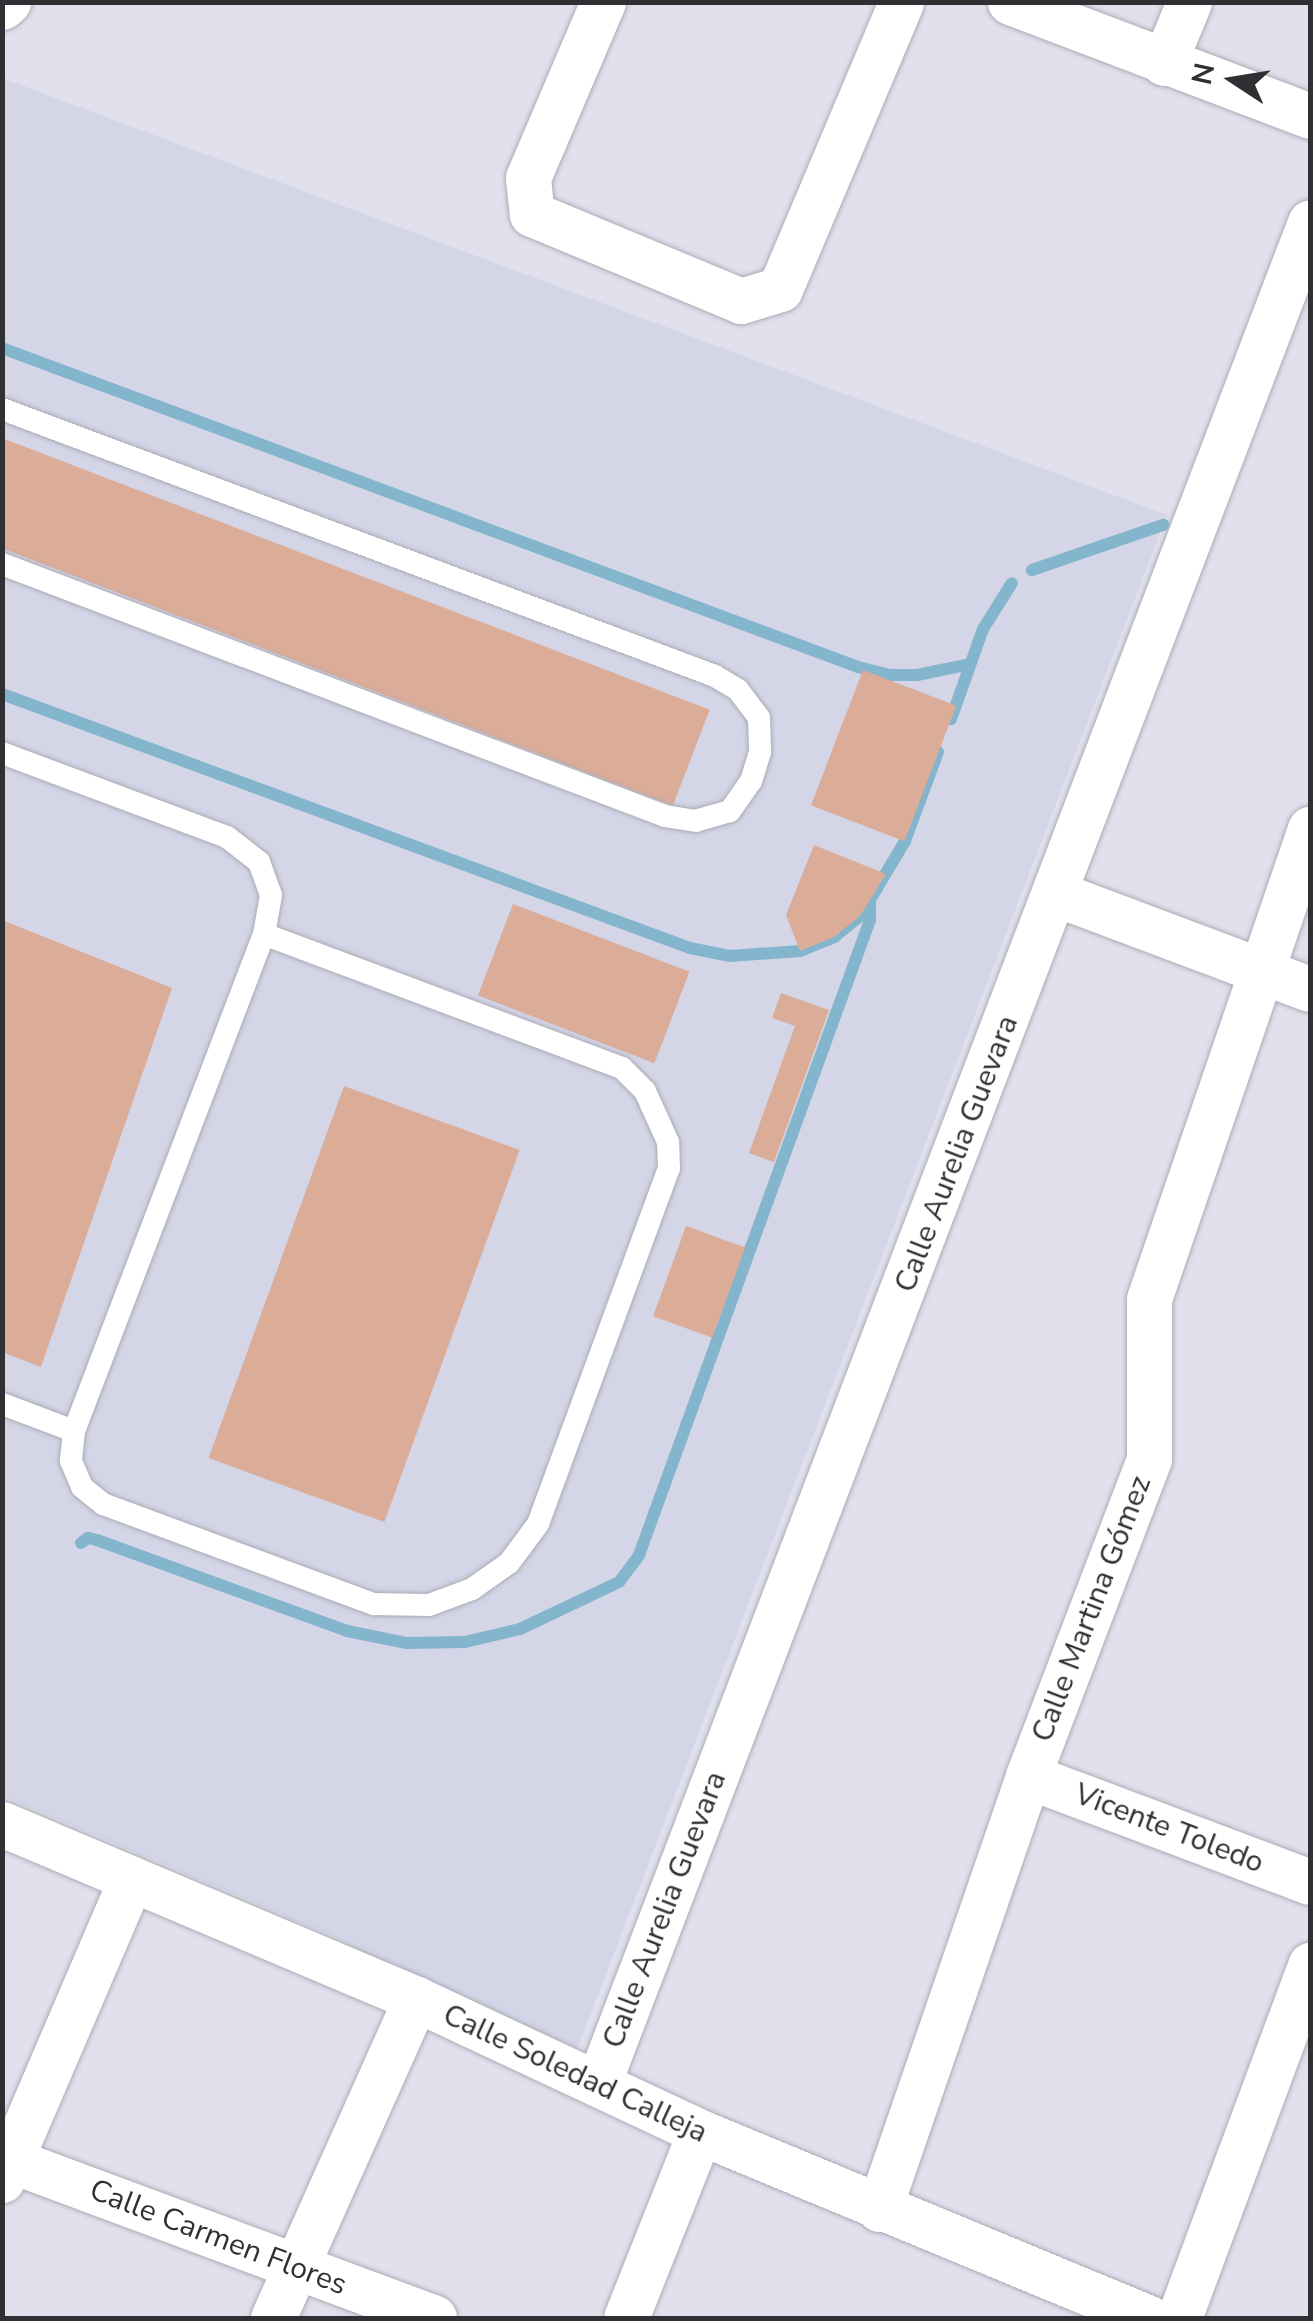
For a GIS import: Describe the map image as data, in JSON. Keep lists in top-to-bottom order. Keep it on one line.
{"streets":{"street":["Calle Aurelia Guevara","Calle Martina Gómez","Vicente Toledo","Calle Soledad Calleja","Calle Carmen Flores"]},"crossings":[["Calle Aurelia Guevara","Calle Soledad Calleja"],["Calle Martina Gómez","Vicente Toledo"],["Calle Martina Gómez","Calle Soledad Calleja"]],"north":"left"}
